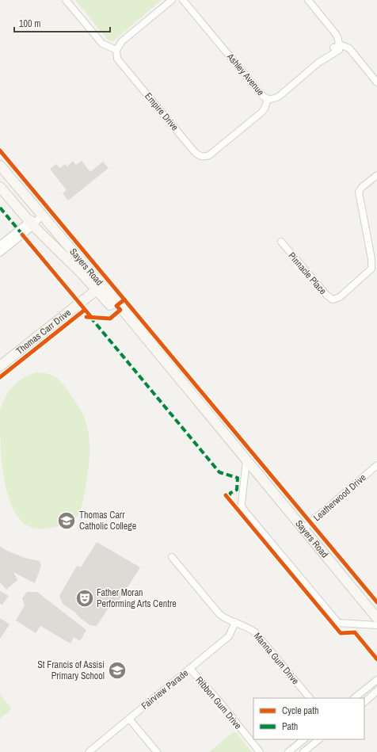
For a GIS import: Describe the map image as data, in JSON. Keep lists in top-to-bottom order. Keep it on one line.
{"streets":{"main road":["Sayers Road","Thomas Carr Drive"],"street":["Ashley Avenue","Empire Drive","Pinnacle Place","Leatherwood Drive","Manna Gum Drive","Fairview Parade","Ribbon Gum Drive"]},"crossings":[["Ashley Avenue","Empire Drive"],["Sayers Road","Thomas Carr Drive"],["Sayers Road","Leatherwood Drive"],["Manna Gum Drive","Fairview Parade"],["Fairview Parade","Ribbon Gum Drive"]],"places":{"school or university":["Thomas Carr Catholic College","St Francis of Assisi Primary School"],"theatre":["Father Moran Performing Arts Centre"]},"legend":["Cycle path","Path"],"scale_bar":"100 m"}
